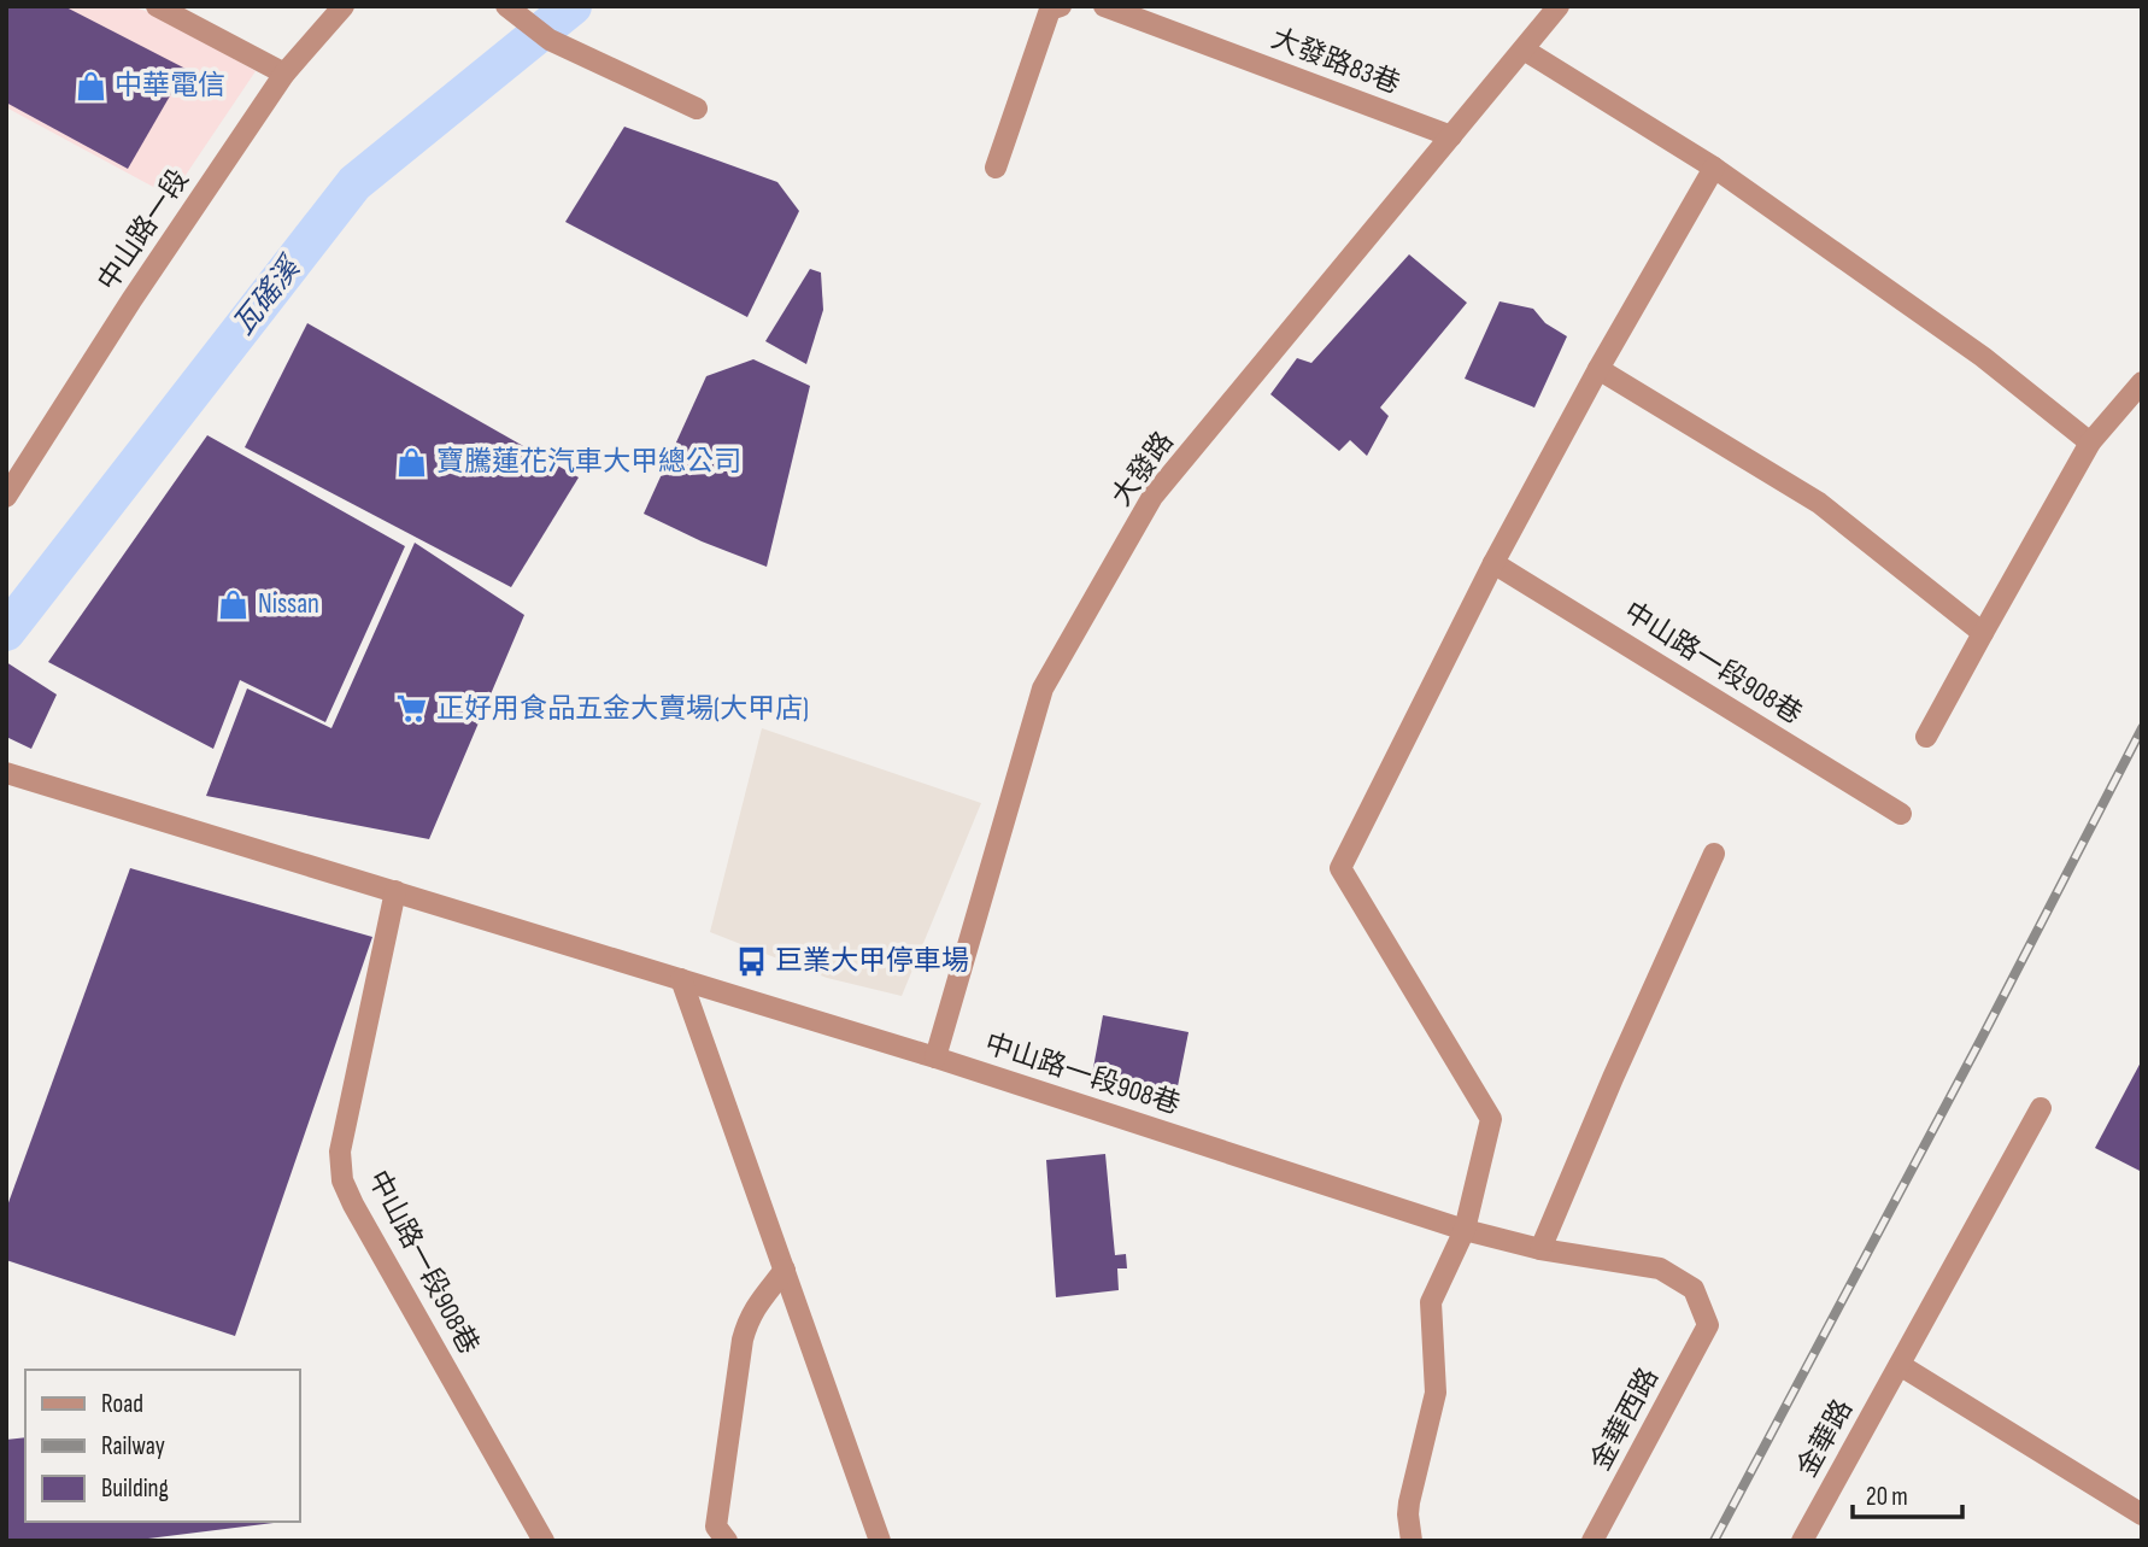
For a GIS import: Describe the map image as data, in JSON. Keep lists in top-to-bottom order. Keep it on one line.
{"streets":{"street":["大發路83巷","中山路一段","大發路","中山路一段908巷","金華西路","金華路"]},"crossings":[["大發路83巷","大發路"],["大發路","中山路一段908巷"],["中山路一段908巷","金華西路"]],"water":["瓦磘溪"],"places":{"shop":["中華電信","寶騰蓮花汽車大甲總公司","Nissan"],"supermarket":["正好用食品五金大賣場(大甲店)"],"bus stop":["巨業大甲停車場"]},"legend":["Road","Railway","Building"],"scale_bar":"20 m"}
